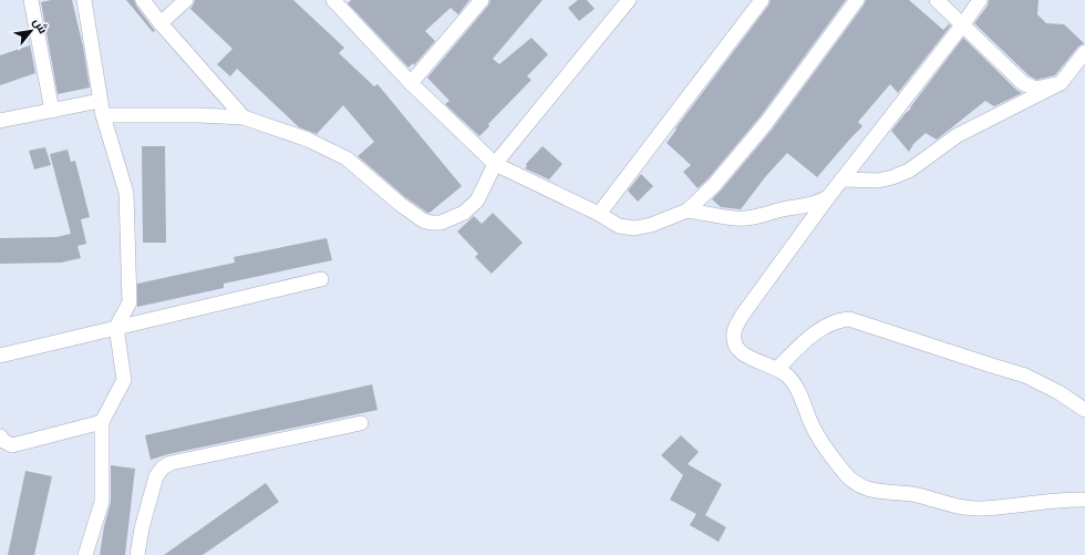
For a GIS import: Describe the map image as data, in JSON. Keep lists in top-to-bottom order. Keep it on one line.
{"north":"top right"}
